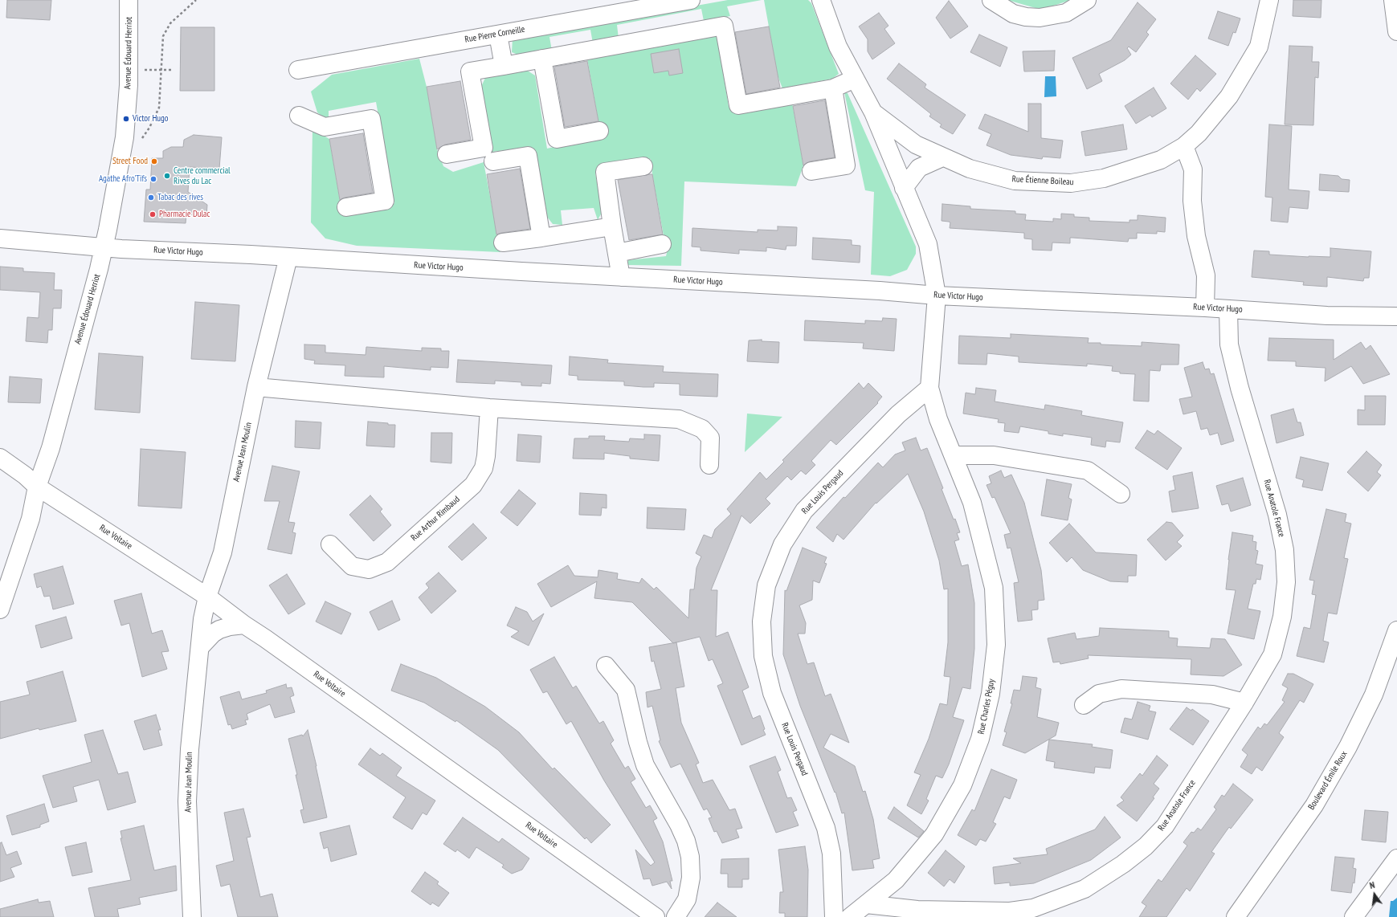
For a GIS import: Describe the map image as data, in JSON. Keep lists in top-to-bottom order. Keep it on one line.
{"streets":{"street":["Rue Pierre Corneille","Avenue Édouard Herriot","Rue Étienne Boileau","Rue Victor Hugo","Avenue Jean Moulin","Rue Louis Pergaud","Rue Anatole France","Rue Arthur Rimbaud","Rue Voltaire","Rue Charles Péguy","Boulevard Émile Roux"]},"crossings":[["Avenue Édouard Herriot","Rue Victor Hugo"],["Avenue Édouard Herriot","Rue Voltaire"],["Rue Étienne Boileau","Rue Victor Hugo"],["Rue Victor Hugo","Avenue Jean Moulin"],["Rue Victor Hugo","Rue Anatole France"],["Avenue Jean Moulin","Rue Voltaire"],["Rue Louis Pergaud","Rue Charles Péguy"],["Rue Anatole France","Rue Charles Péguy"]],"places":["Victor Hugo","Street Food","Centre commercial Rives du Lac","Agathe Afro'Tifs","Tabac des rives","Pharmacie Dulac"],"north":"top"}
